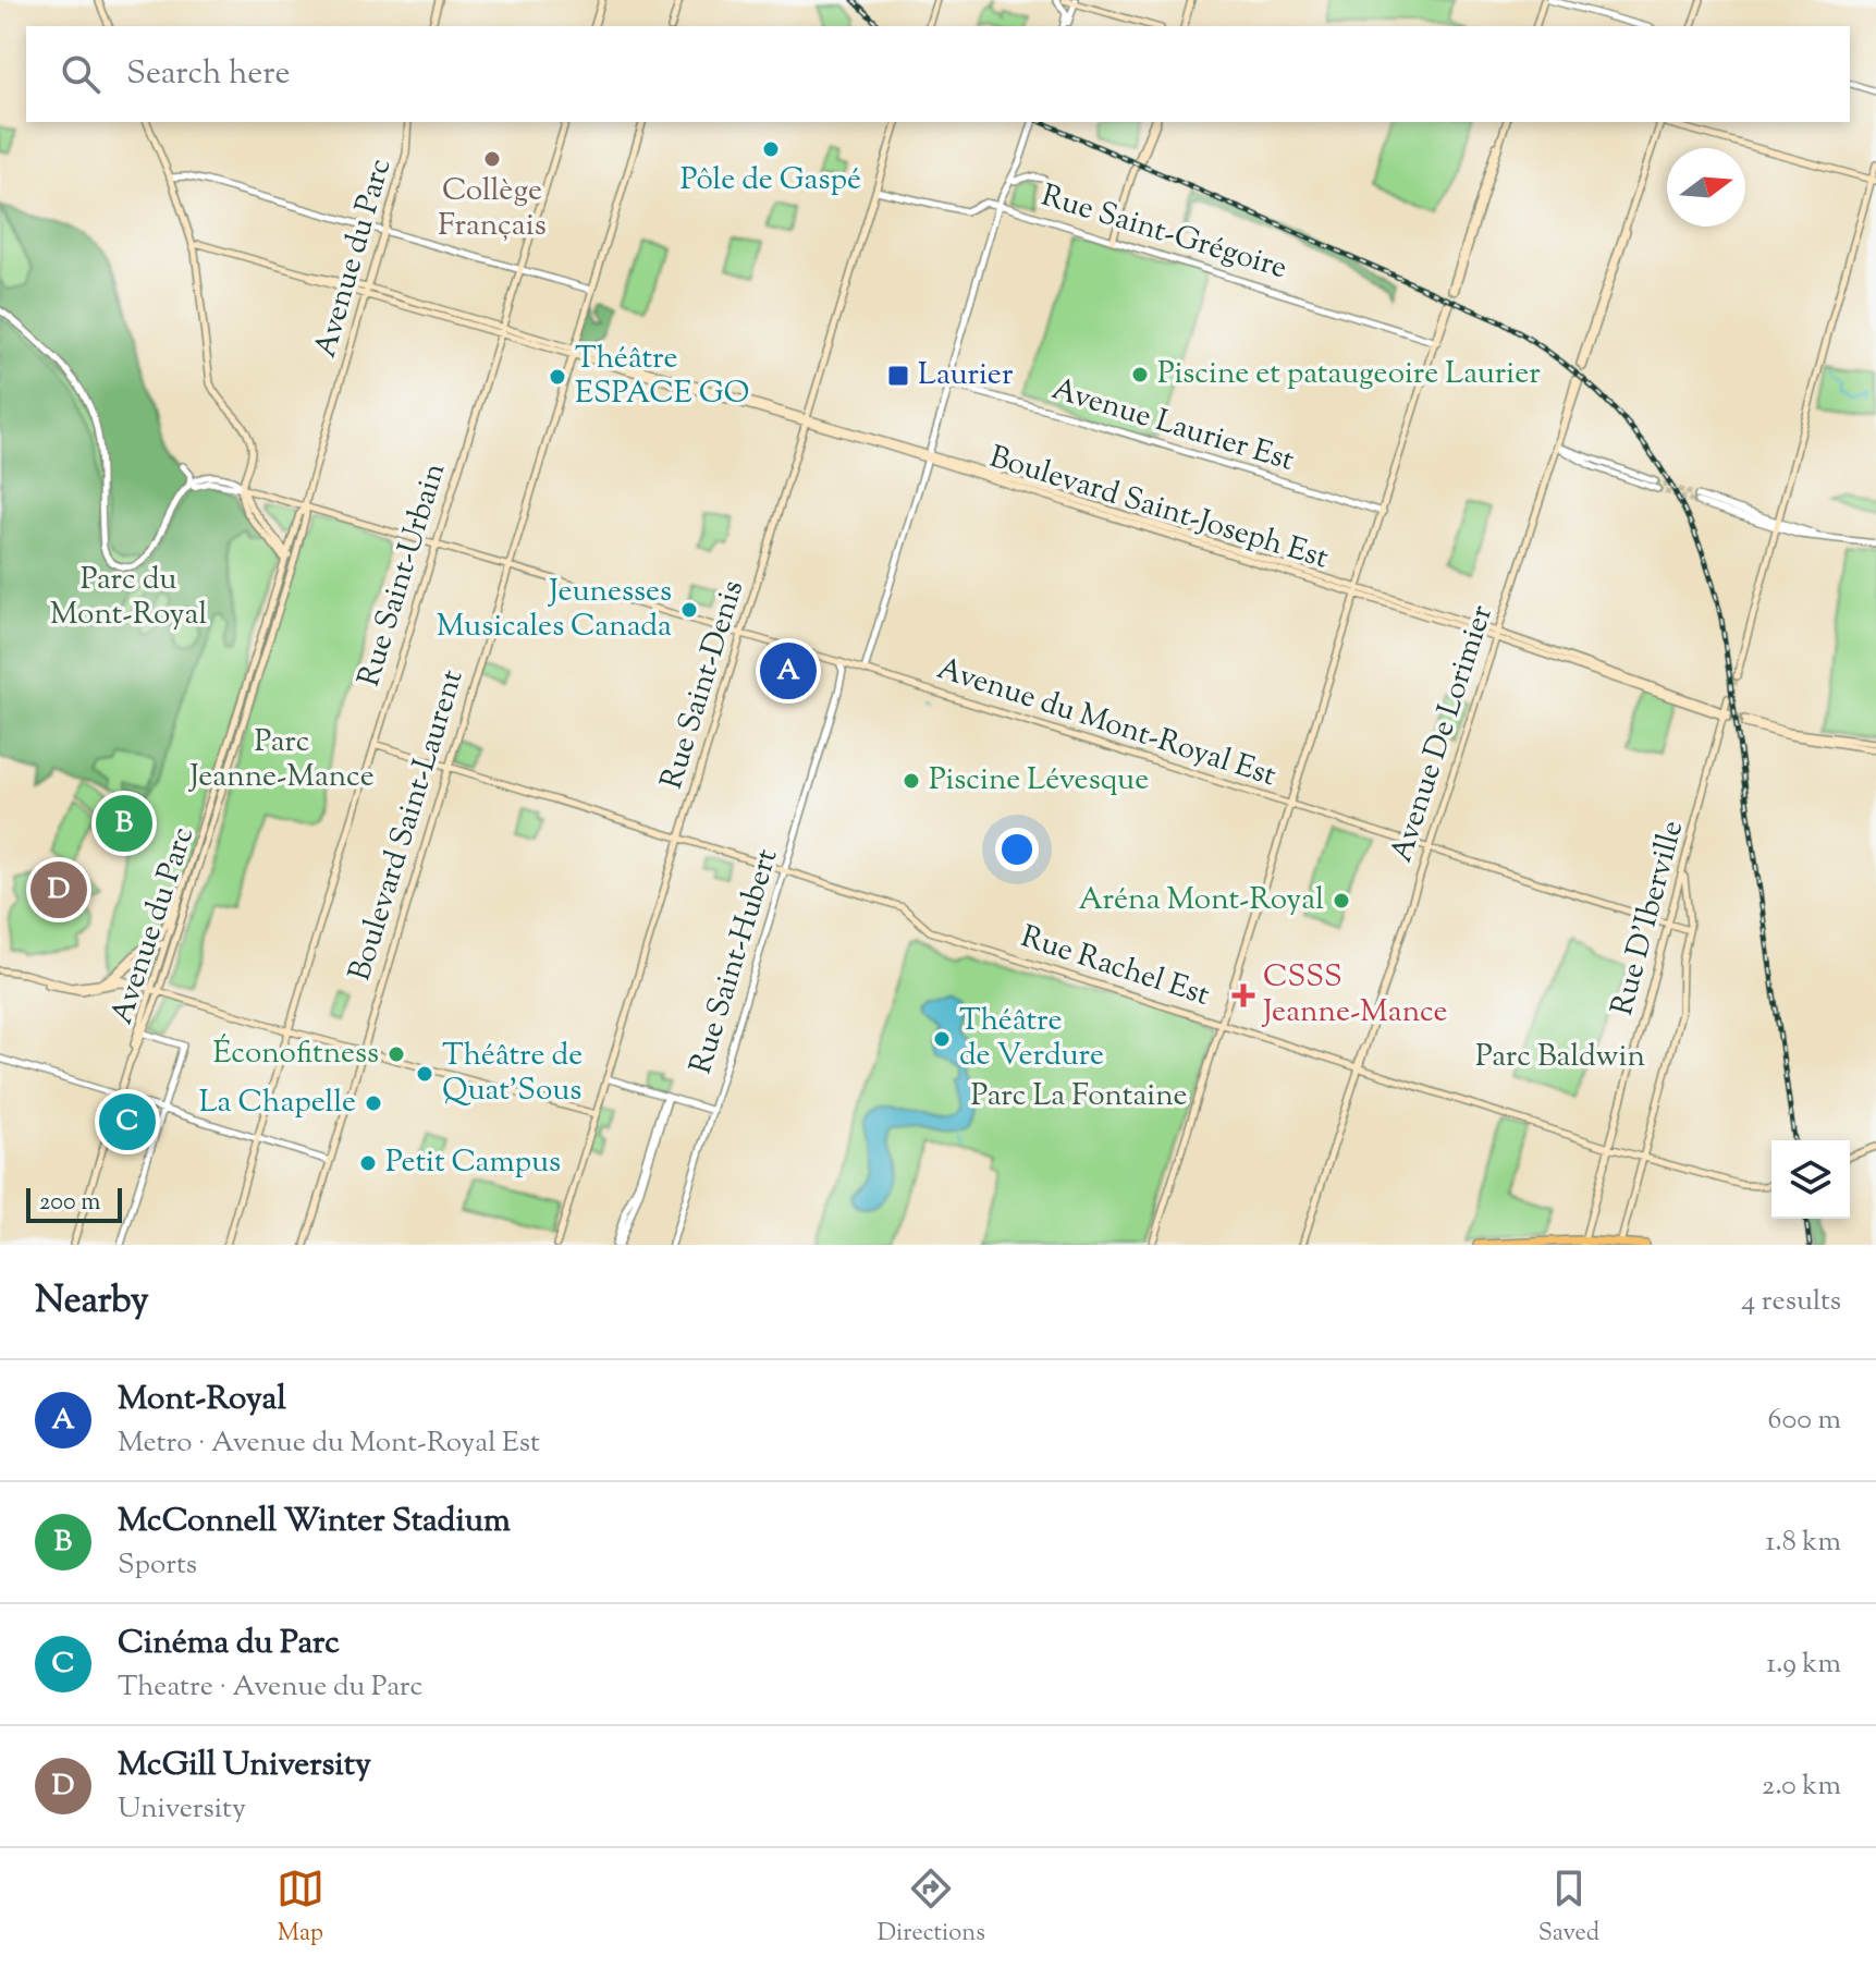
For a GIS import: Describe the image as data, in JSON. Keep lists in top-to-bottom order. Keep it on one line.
{"streets":{"main road":["Avenue du Parc","Boulevard Saint-Joseph Est","Rue Saint-Urbain","Rue Saint-Denis","Avenue du Mont-Royal Est","Avenue De Lorimier","Boulevard Saint-Laurent","Rue D'Iberville","Rue Rachel Est"],"street":["Rue Saint-Grégoire","Avenue Laurier Est","Rue Saint-Hubert"]},"crossings":[["Rue Saint-Grégoire","Rue Saint-Denis"],["Avenue du Parc","Boulevard Saint-Joseph Est"],["Avenue du Parc","Avenue du Mont-Royal Est"],["Boulevard Saint-Joseph Est","Rue Saint-Urbain"],["Boulevard Saint-Joseph Est","Rue Saint-Denis"],["Boulevard Saint-Joseph Est","Avenue De Lorimier"],["Boulevard Saint-Joseph Est","Boulevard Saint-Laurent"],["Boulevard Saint-Joseph Est","Rue D'Iberville"],["Rue Saint-Urbain","Avenue du Mont-Royal Est"],["Rue Saint-Urbain","Rue Rachel Est"],["Rue Saint-Denis","Avenue du Mont-Royal Est"],["Rue Saint-Denis","Rue Rachel Est"],["Avenue du Mont-Royal Est","Avenue De Lorimier"],["Avenue du Mont-Royal Est","Boulevard Saint-Laurent"],["Avenue du Mont-Royal Est","Rue D'Iberville"],["Avenue du Mont-Royal Est","Rue Saint-Hubert"],["Avenue De Lorimier","Rue Rachel Est"],["Boulevard Saint-Laurent","Rue Rachel Est"],["Rue D'Iberville","Rue Rachel Est"],["Rue Saint-Hubert","Rue Rachel Est"]],"parks":["Parc du Mont-Royal","Parc Jeanne-Mance","Parc Baldwin","Parc La Fontaine"],"places":{"other":["Pôle de Gaspé","Collège Français","Piscine et pataugeoire Laurier","Théâtre ESPACE GO","Jeunesses Musicales Canada","Piscine Lévesque","Aréna Mont-Royal","Théâtre de Verdure","Éconofitness","Théâtre de Quat'Sous","La Chapelle","Petit Campus"],"transit":["Laurier"],"health":["CSSS Jeanne-Mance"]},"scale_bar":"200 m","north":"right","page":{"search":"Search here","pins":["A","B","D","C"],"scale":"200 m","heading":["Nearby","4 results"],"list":[{"mark":"A","name":"Mont-Royal","note":"Metro · Avenue du Mont-Royal Est","value":"600 m"},{"mark":"B","name":"McConnell Winter Stadium","note":"Sports","value":"1.8 km"},{"mark":"C","name":"Cinéma du Parc","note":"Theatre · Avenue du Parc","value":"1.9 km"},{"mark":"D","name":"McGill University","note":"University","value":"2.0 km"}],"nav":["Map","Directions","Saved"]}}
